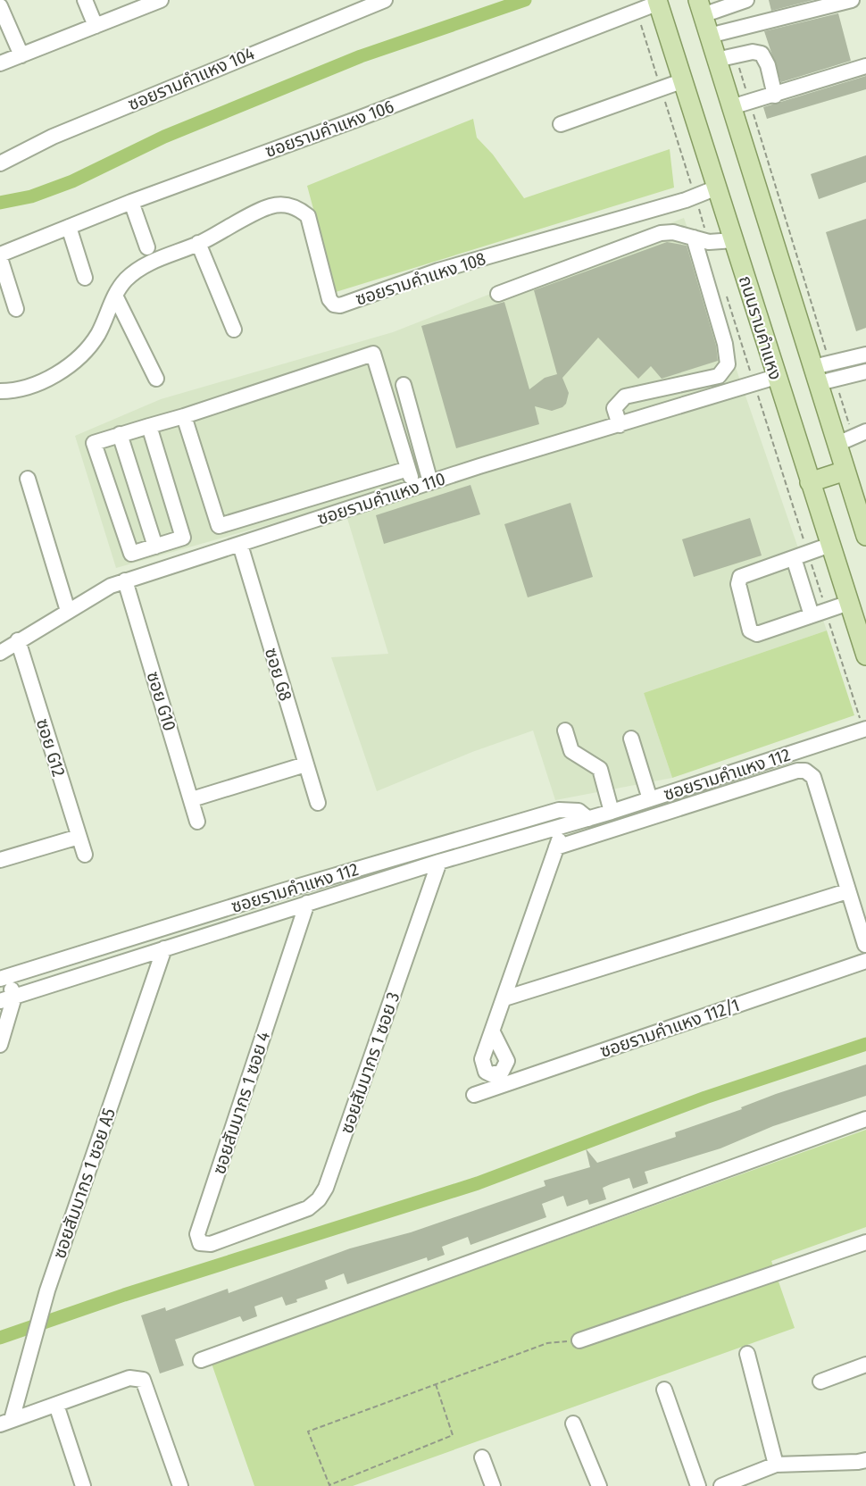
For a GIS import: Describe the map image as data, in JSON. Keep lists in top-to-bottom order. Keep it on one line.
{"streets":{"main road":["ถนนรามคำแหง"],"street":["ซอยรามคําแหง 104","ซอยรามคําแหง 106","ซอยรามคำแหง 108","ซอยรามคำแหง 110","ซอย G8","ซอย G10","ซอย G12","ซอยรามคำแหง 112","ซอยรามคำแหง 112/1","ซอยสัมมากร 1 ซอย 3","ซอยสัมมากร 1 ซอย 4","ซอยสัมมากร 1 ซอย A5"]},"crossings":[["ซอยรามคําแหง 106","ถนนรามคำแหง"],["ซอยรามคำแหง 108","ถนนรามคำแหง"],["ถนนรามคำแหง","ซอยรามคำแหง 110"],["ซอยรามคำแหง 110","ซอย G8"],["ซอยรามคำแหง 110","ซอย G10"],["ซอยรามคำแหง 110","ซอย G12"],["ซอยรามคำแหง 112","ซอยสัมมากร 1 ซอย 3"],["ซอยรามคำแหง 112","ซอยสัมมากร 1 ซอย 4"],["ซอยรามคำแหง 112","ซอยสัมมากร 1 ซอย A5"],["ซอยสัมมากร 1 ซอย 3","ซอยสัมมากร 1 ซอย 4"]]}
